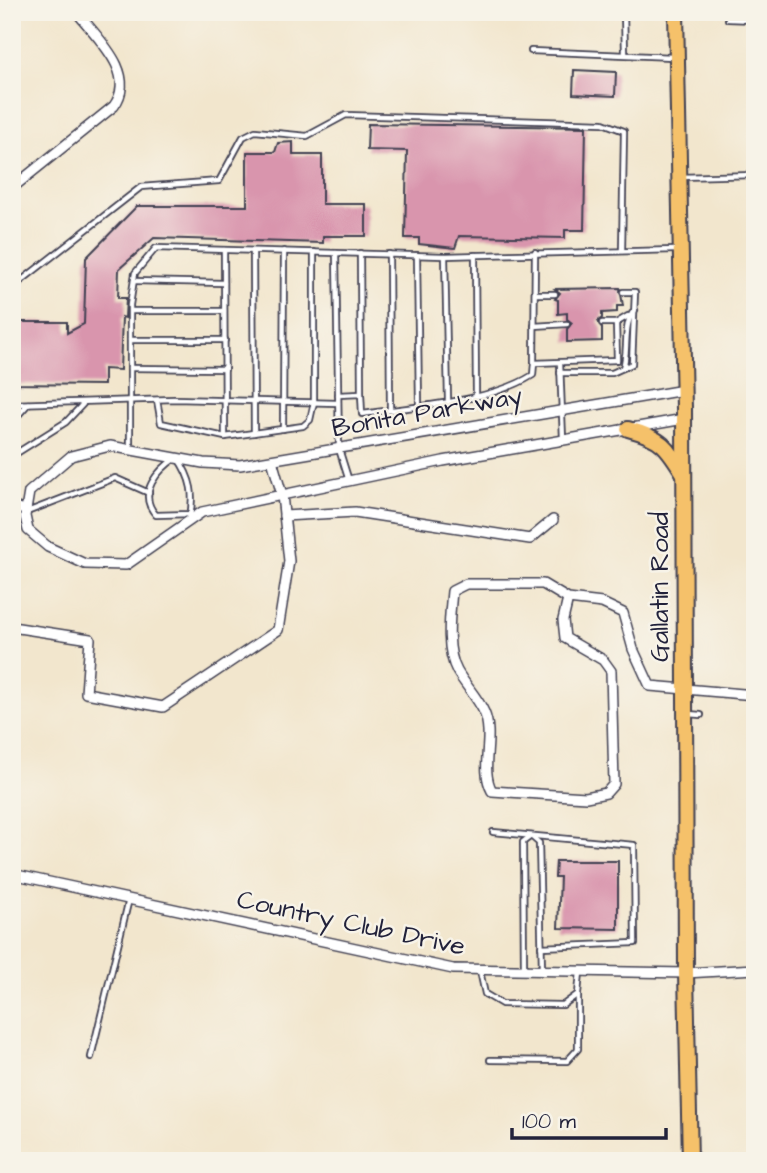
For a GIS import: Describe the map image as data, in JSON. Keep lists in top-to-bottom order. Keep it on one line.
{"streets":{"main road":["Gallatin Road"],"street":["Bonita Parkway","Country Club Drive"]},"crossings":[["Bonita Parkway","Gallatin Road"],["Gallatin Road","Country Club Drive"]],"scale_bar":"100 m"}
